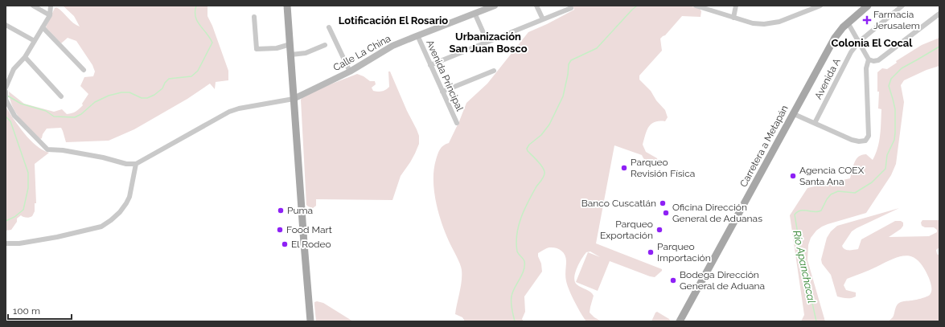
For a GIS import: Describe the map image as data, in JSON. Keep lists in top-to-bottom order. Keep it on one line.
{"streets":{"main road":["Calle La China","Carretera a Metapán"],"street":["Avenida Principal","Avenida A"]},"crossings":[["Calle La China","Avenida Principal"]],"districts":["Lotificación El Rosario","Urbanización San Juan Bosco","Colonia El Cocal"],"water":["Río Apanchacal"],"places":{"health":["Farmacia Jerusalem"],"other":["Parqueo Revisión Física","Agencia COEX Santa Ana","Banco Cuscatlán","Puma","Oficina Dirección General de Aduanas","Food Mart","Parqueo Exportación","El Rodeo","Parqueo Importación","Bodega Dirección General de Aduana"]},"scale_bar":"100 m"}
